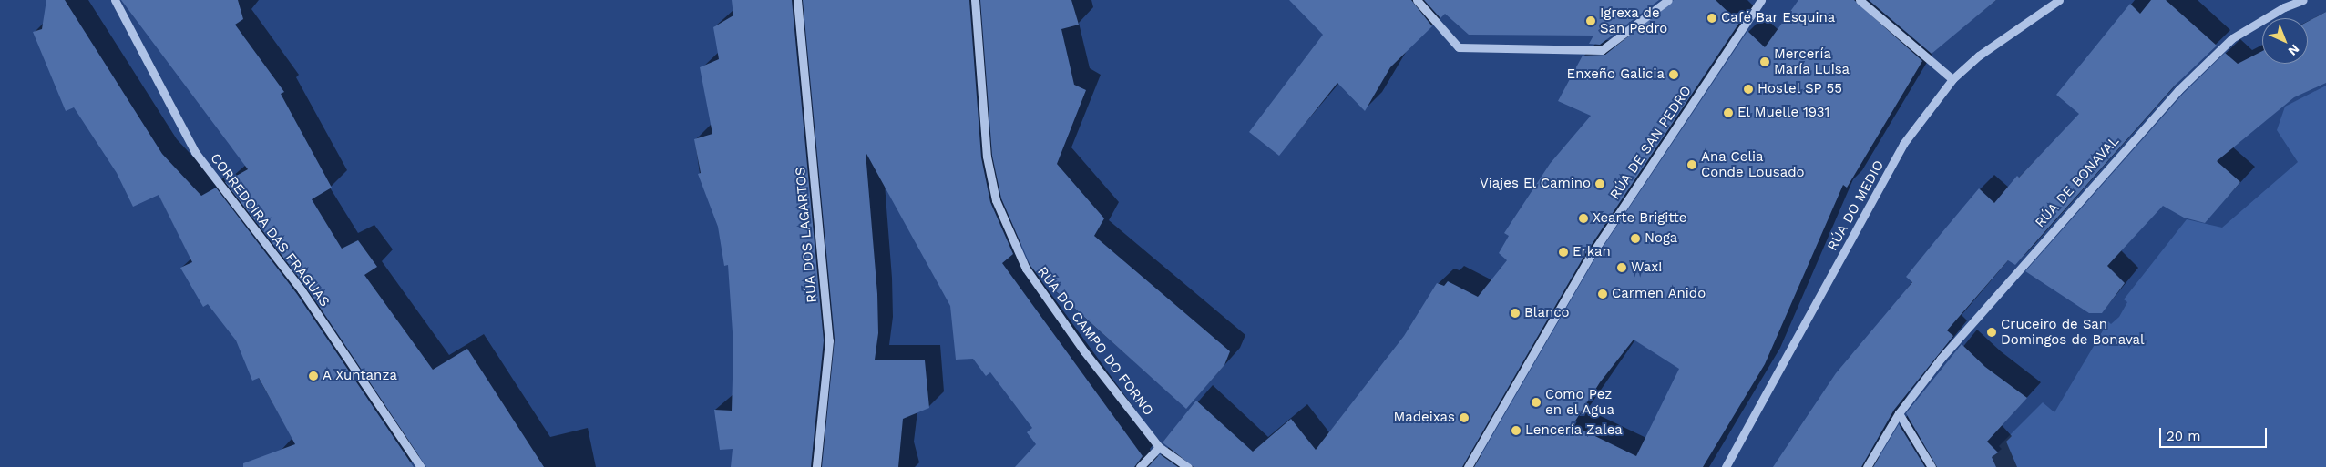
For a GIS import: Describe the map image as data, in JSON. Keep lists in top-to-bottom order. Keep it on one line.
{"streets":{"street":["RÚA DE SAN PEDRO","RÚA DE BONAVAL","RÚA DO MEDIO","CORREDOIRA DAS FRAGUAS","RÚA DOS LAGARTOS","RÚA DO CAMPO DO FORNO"]},"places":["Café Bar Esquina","Igrexa de San Pedro","Mercería María Luisa","Enxeño Galicia","Hostel SP 55","El Muelle 1931","Ana Celia Conde Lousado","Viajes El Camino","Xearte Brigitte","Noga","Erkan","Wax!","Carmen Anido","Blanco","Cruceiro de San Domingos de Bonaval","A Xuntanza","Como Pez en el Agua","Madeixas","Lencería Zalea"],"scale_bar":"20 m","north":"bottom right"}
